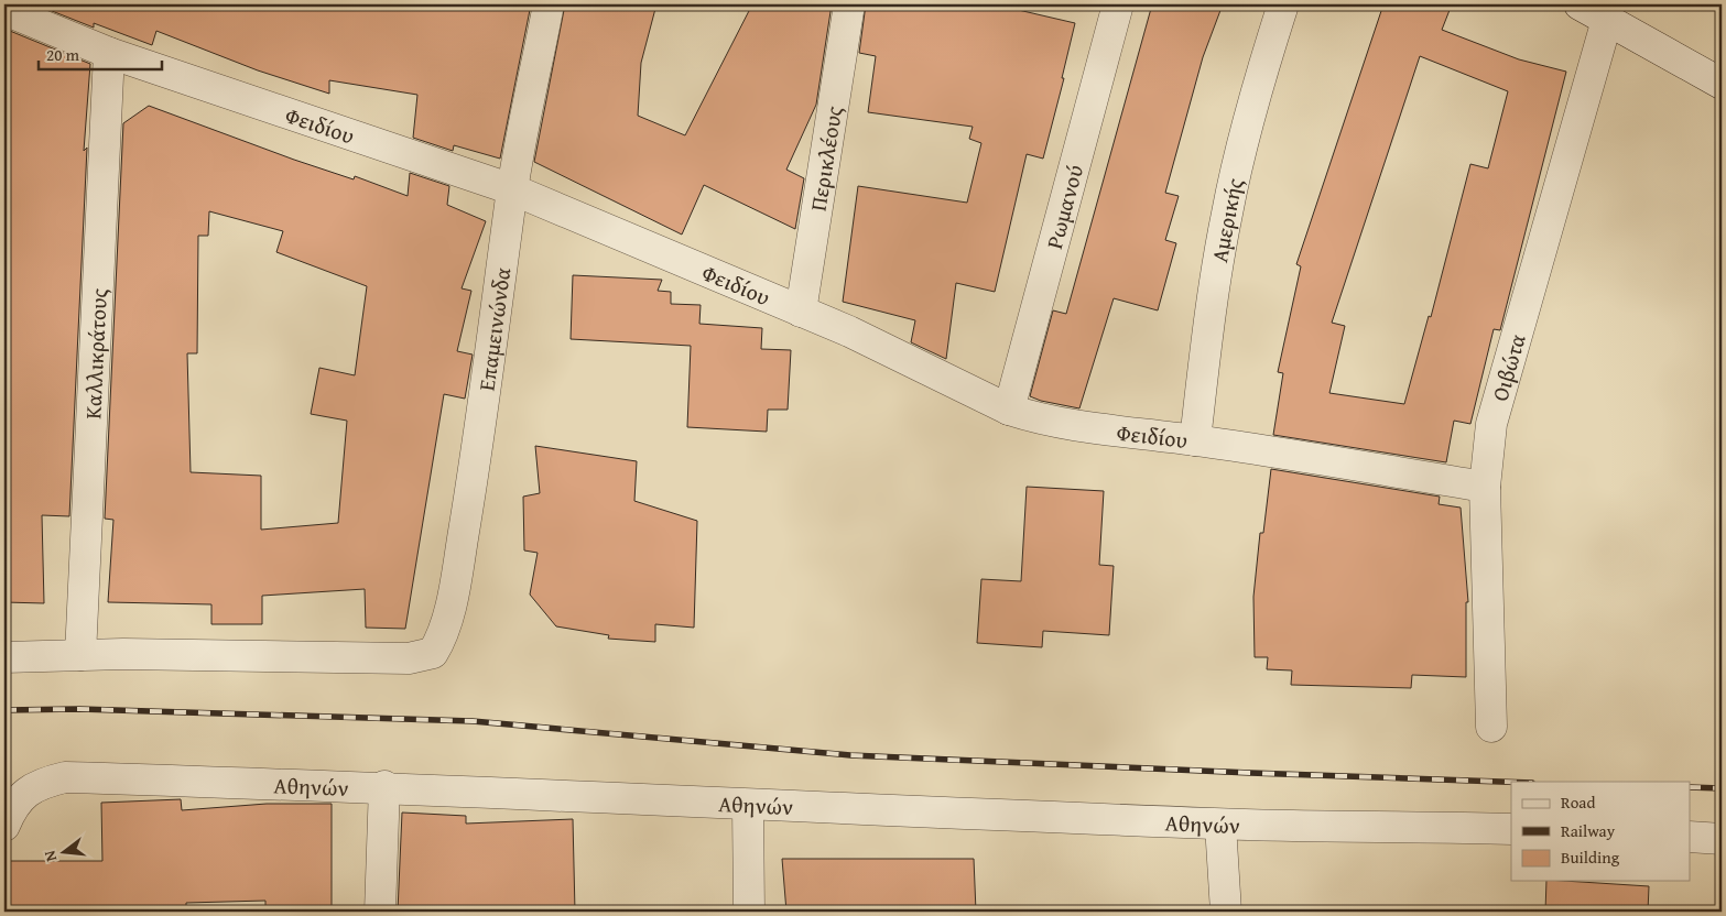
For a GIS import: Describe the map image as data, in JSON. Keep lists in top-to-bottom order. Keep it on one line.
{"streets":{"street":["Φειδίου","Περικλέους","Ρωμανού","Αμερικής","Επαμεινώνδα","Καλλικράτους","Οιβώτα","Αθηνών"]},"crossings":[["Φειδίου","Περικλέους"],["Φειδίου","Ρωμανού"],["Φειδίου","Αμερικής"],["Φειδίου","Επαμεινώνδα"],["Φειδίου","Καλλικράτους"],["Φειδίου","Οιβώτα"],["Επαμεινώνδα","Καλλικράτους"]],"legend":["Road","Railway","Building"],"scale_bar":"20 m","north":"left"}
